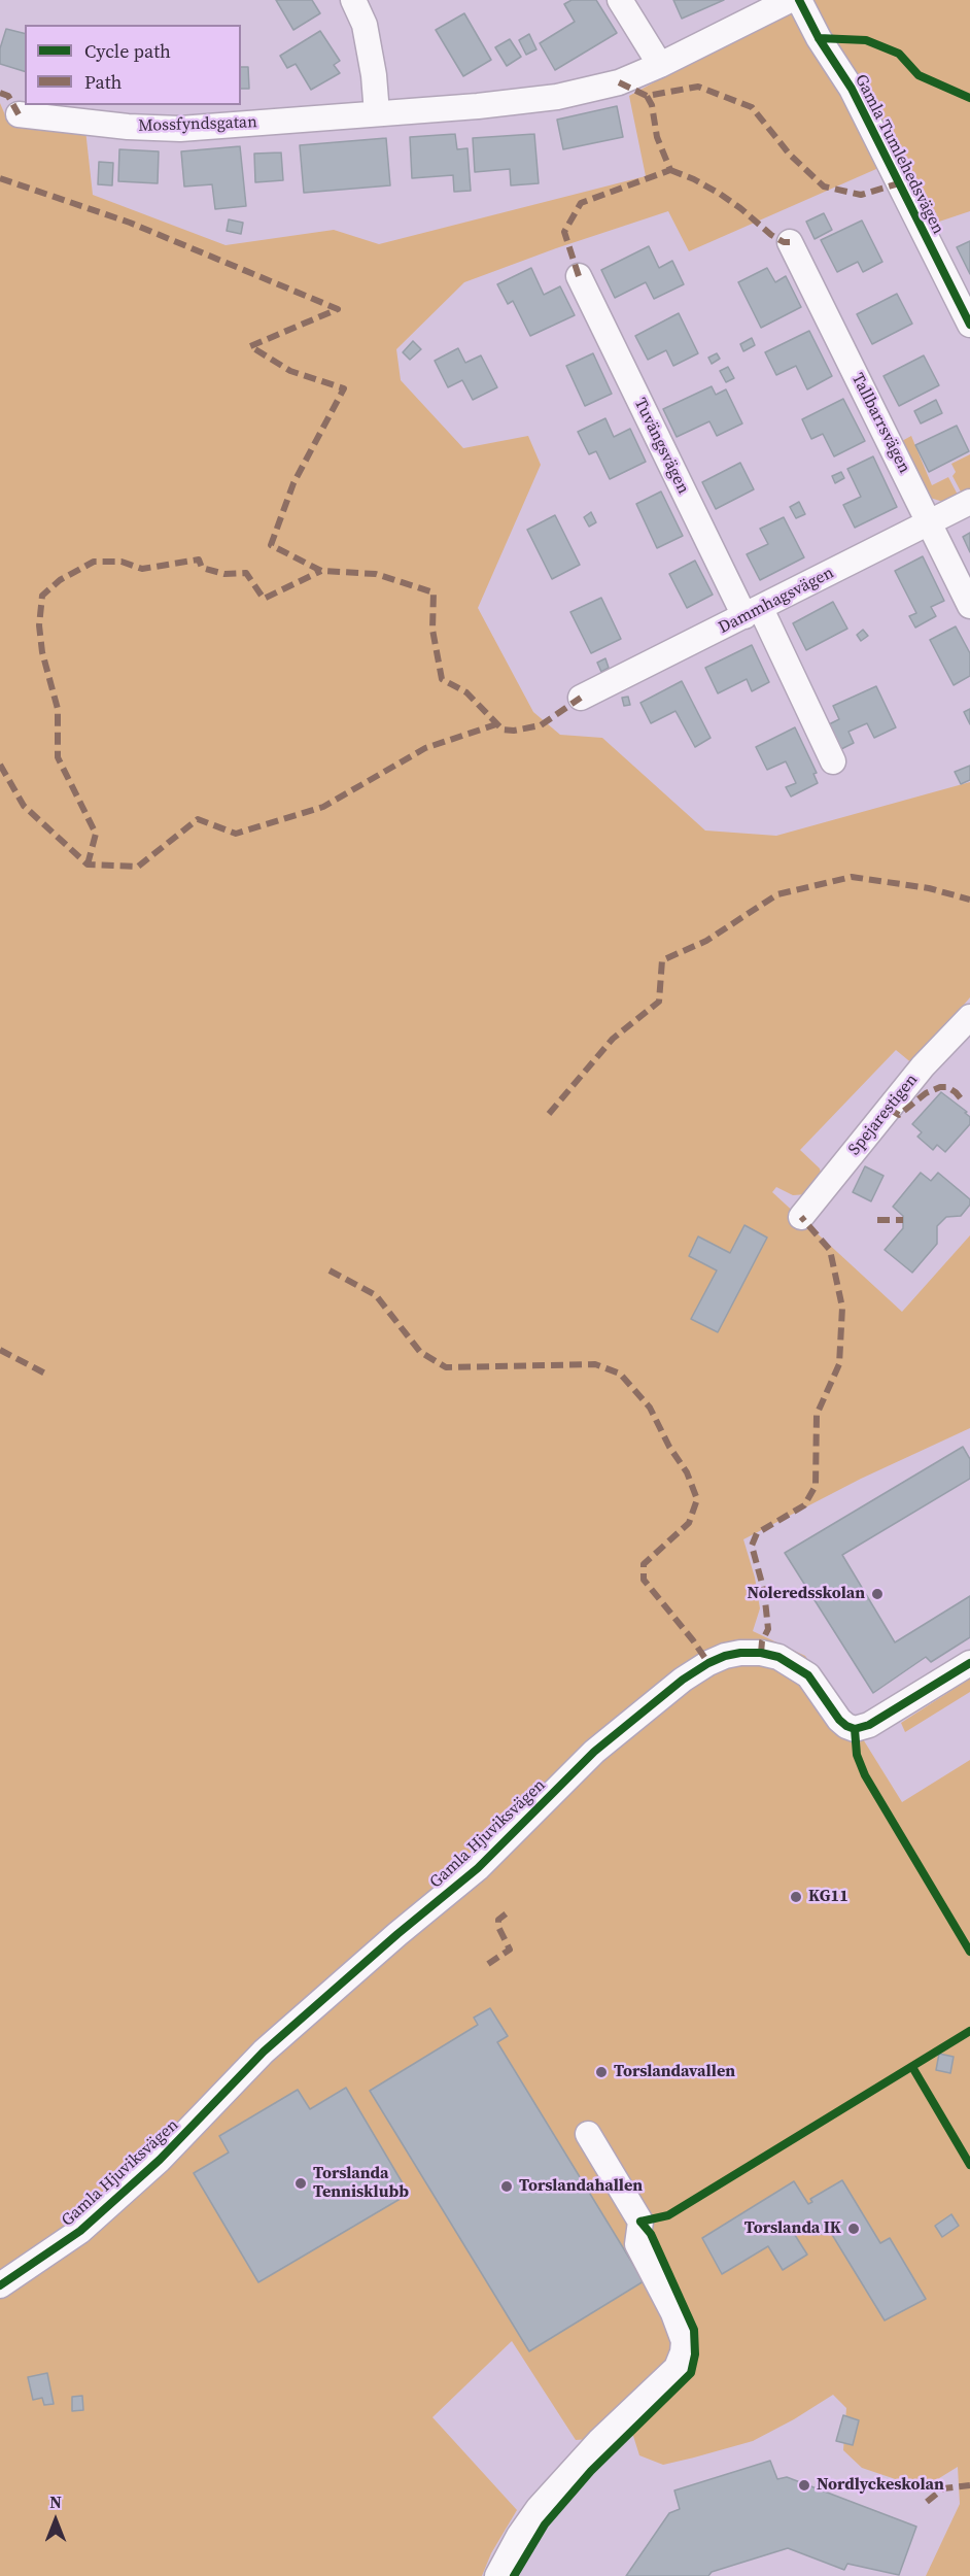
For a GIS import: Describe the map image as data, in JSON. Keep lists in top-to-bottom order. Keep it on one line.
{"streets":{"street":["Mossfyndsgatan","Gamla Tumlehedsvägen","Tallbarrsvägen","Tuvängsvägen","Dammhagsvägen","Spejarestigen","Gamla Hjuviksvägen"]},"crossings":[["Tallbarrsvägen","Dammhagsvägen"],["Tuvängsvägen","Dammhagsvägen"]],"places":["Noleredsskolan","KG11","Torslandavallen","Torslanda Tennisklubb","Torslandahallen","Torslanda IK","Nordlyckeskolan"],"legend":["Cycle path","Path"],"north":"top"}
